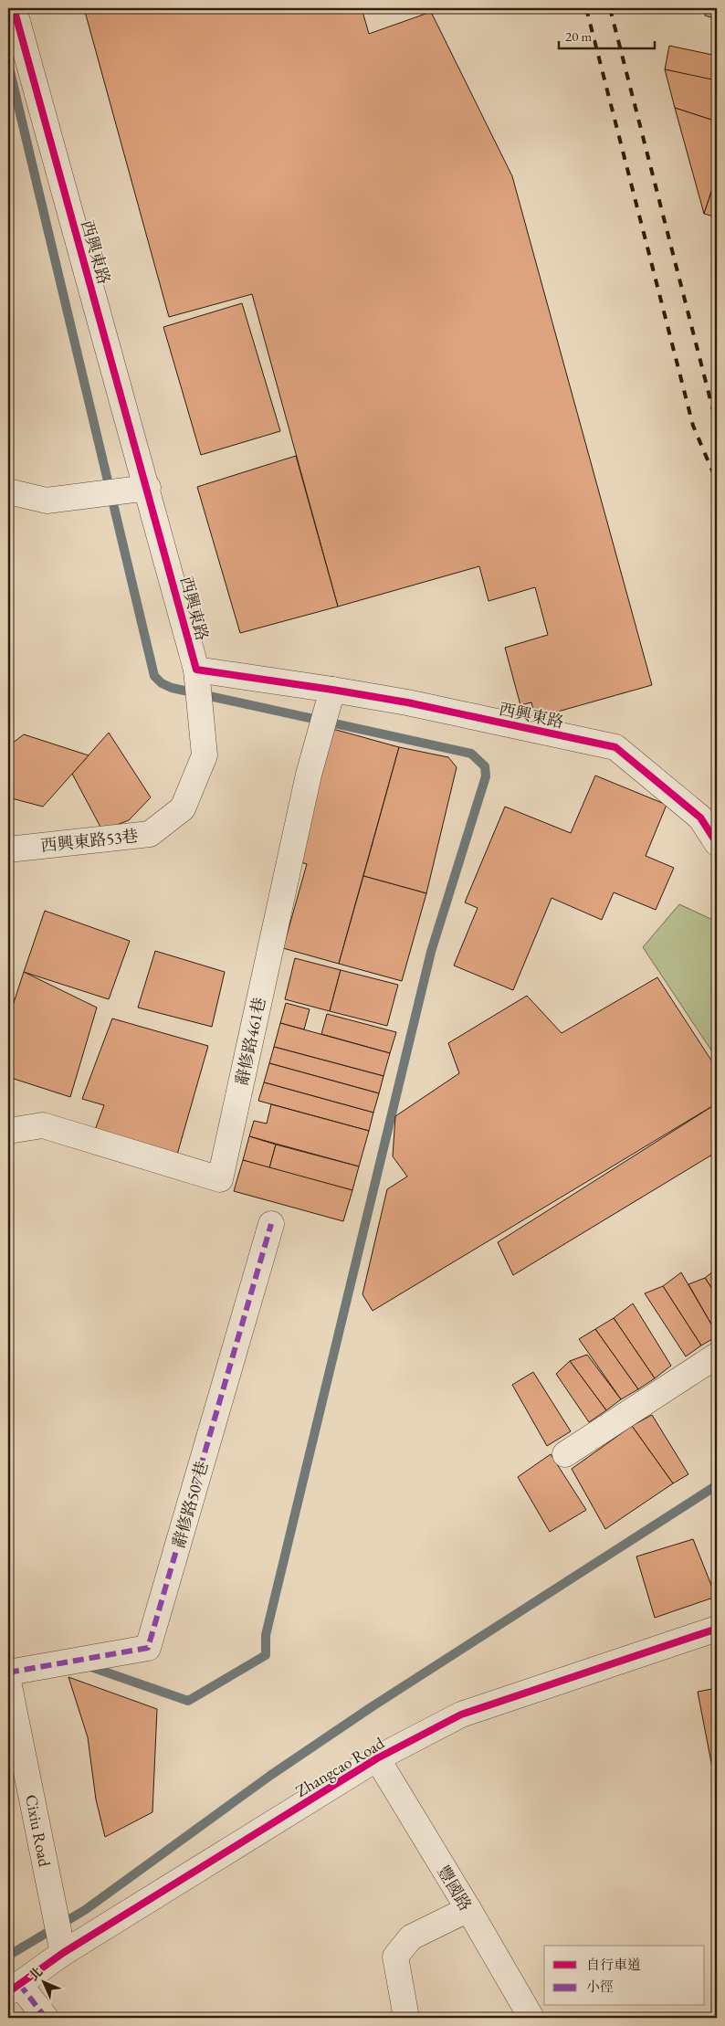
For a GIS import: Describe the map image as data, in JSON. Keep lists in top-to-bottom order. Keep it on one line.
{"streets":{"street":["西興東路","西興東路53巷","辭修路461巷","辭修路507巷","Zhangcao Road","Cixiu Road","豐國路"]},"crossings":[["西興東路","西興東路53巷"],["西興東路","辭修路461巷"],["辭修路507巷","Cixiu Road"],["Zhangcao Road","Cixiu Road"],["Zhangcao Road","豐國路"]],"legend":["自行車道","小徑"],"scale_bar":"20 m","north":"top left"}
